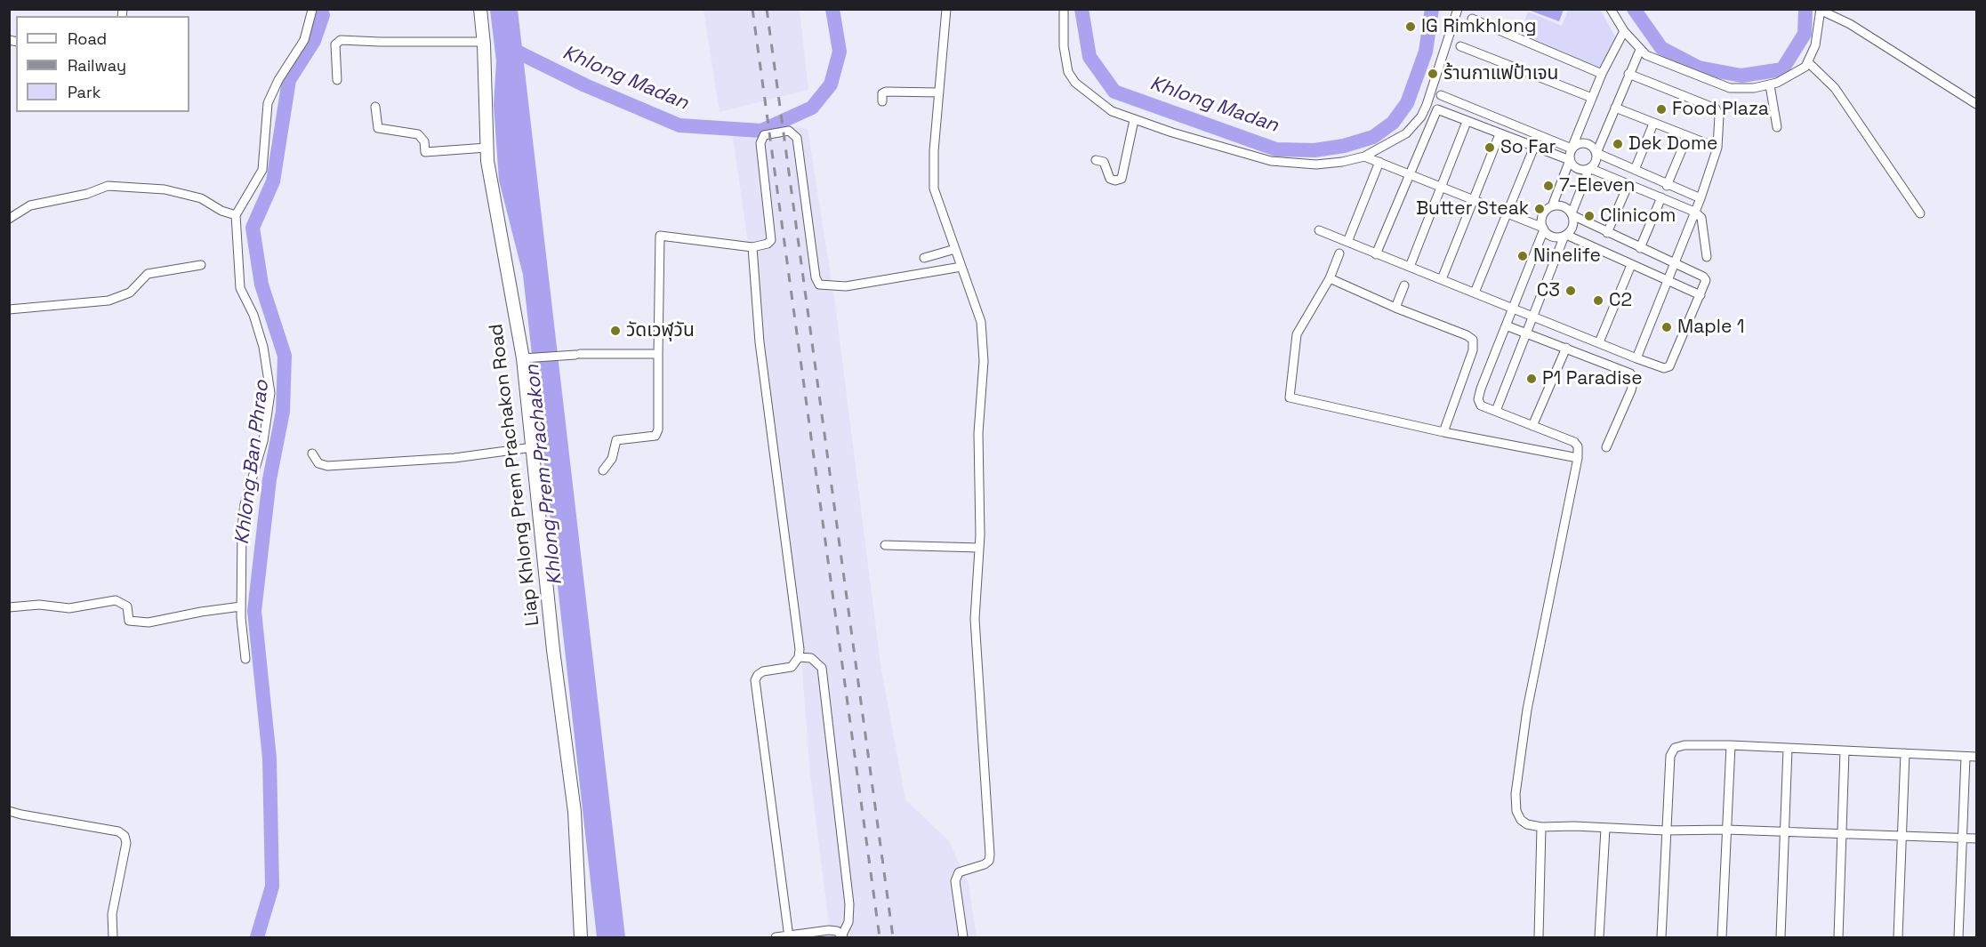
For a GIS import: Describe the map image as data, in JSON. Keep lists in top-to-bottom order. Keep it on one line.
{"streets":{"street":["Liap Khlong Prem Prachakon Road"]},"water":["Khlong Madan","Khlong Ban Phrao","Khlong Prem Prachakon"],"places":["IG Rimkhlong","ร้านกาแฟป้าเจน","Food Plaza","Dek Dome","So Far","7-Eleven","Butter Steak","Clinicom","Ninelife","C3","C2","Maple 1","วัดเวฬุวัน","P1 Paradise"],"legend":["Road","Railway","Park"]}
